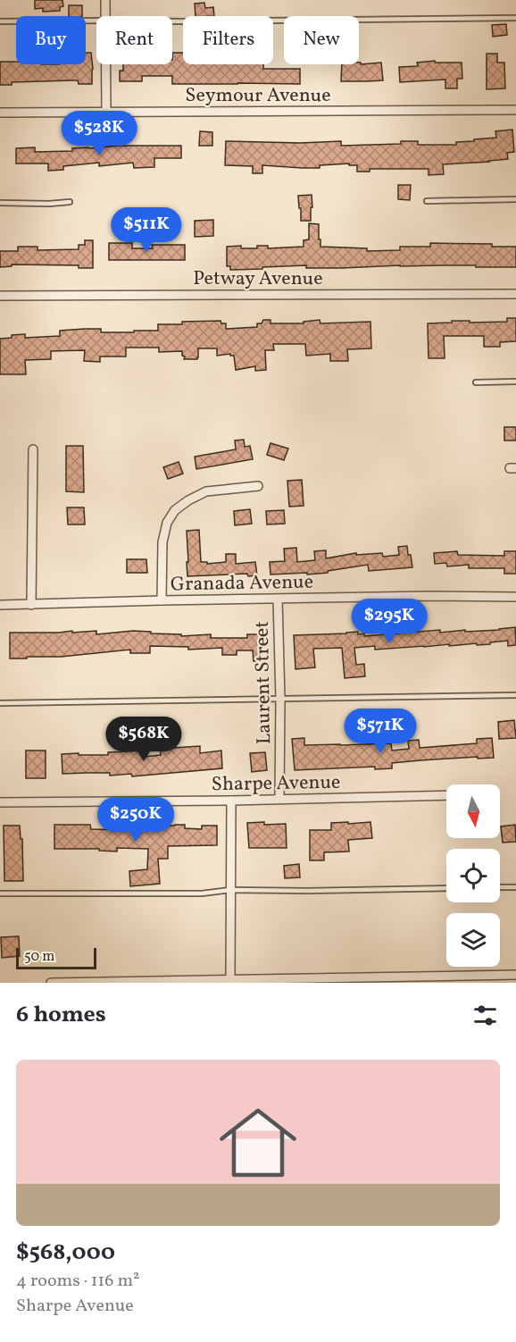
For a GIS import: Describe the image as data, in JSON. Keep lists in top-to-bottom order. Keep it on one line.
{"streets":{"street":["Seymour Avenue","Petway Avenue","Granada Avenue","Laurent Street","Sharpe Avenue"]},"crossings":[["Granada Avenue","Laurent Street"],["Laurent Street","Sharpe Avenue"]],"scale_bar":"50 m","north":"bottom","page":{"chip":["Buy","Rent","Filters","New"],"price":["$528K","$511K","$295K","$571K","$568K","$250K"],"scale":"50 m","heading":"6 homes","list":[{"name":"$568,000","note":"4 rooms · 116 m² · Sharpe Avenue"}]}}
